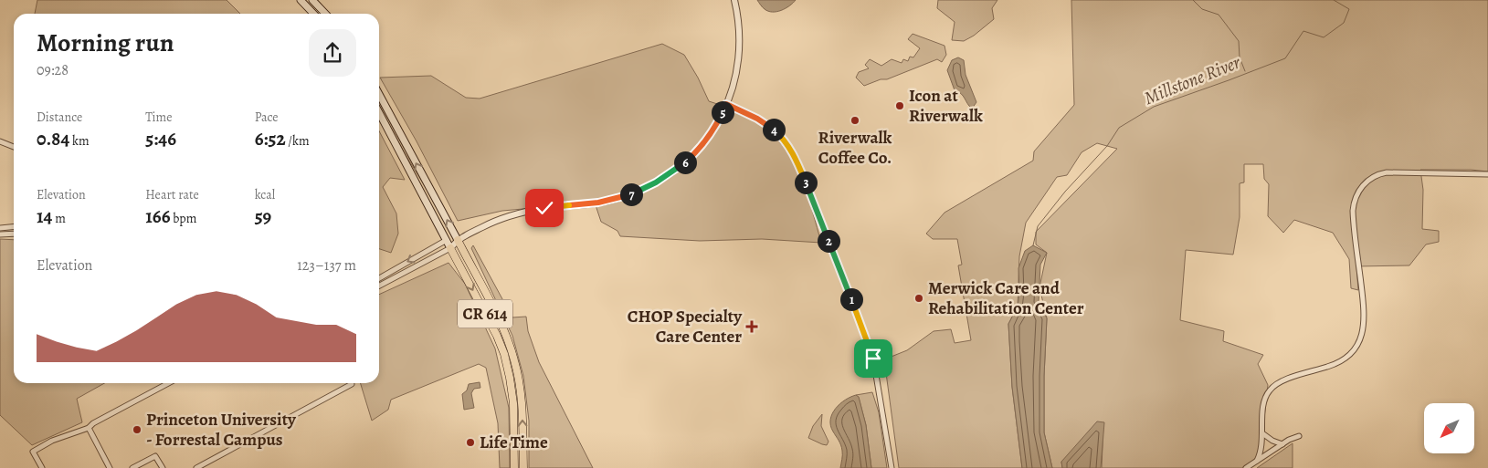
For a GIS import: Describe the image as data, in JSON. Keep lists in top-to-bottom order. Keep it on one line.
{"streets":{"highway":["CR 614"]},"water":["Millstone River"],"places":{"other":["Icon at Riverwalk","Riverwalk Coffee Co.","Merwick Care and Rehabilitation Center","Princeton University - Forrestal Campus","Life Time"],"health":["CHOP Specialty Care Center"]},"north":"bottom left","page":{"heading":["Morning run","09:28"],"stats":[["Distance","0.84 km"],["Time","5:46"],["Pace","6:52 /km"],["Elevation","14 m"],["Heart rate","166 bpm"],["kcal","59"]],"pins":["5","4","6","3","7","2","1"],"chart":["Elevation","123–137 m"]}}
